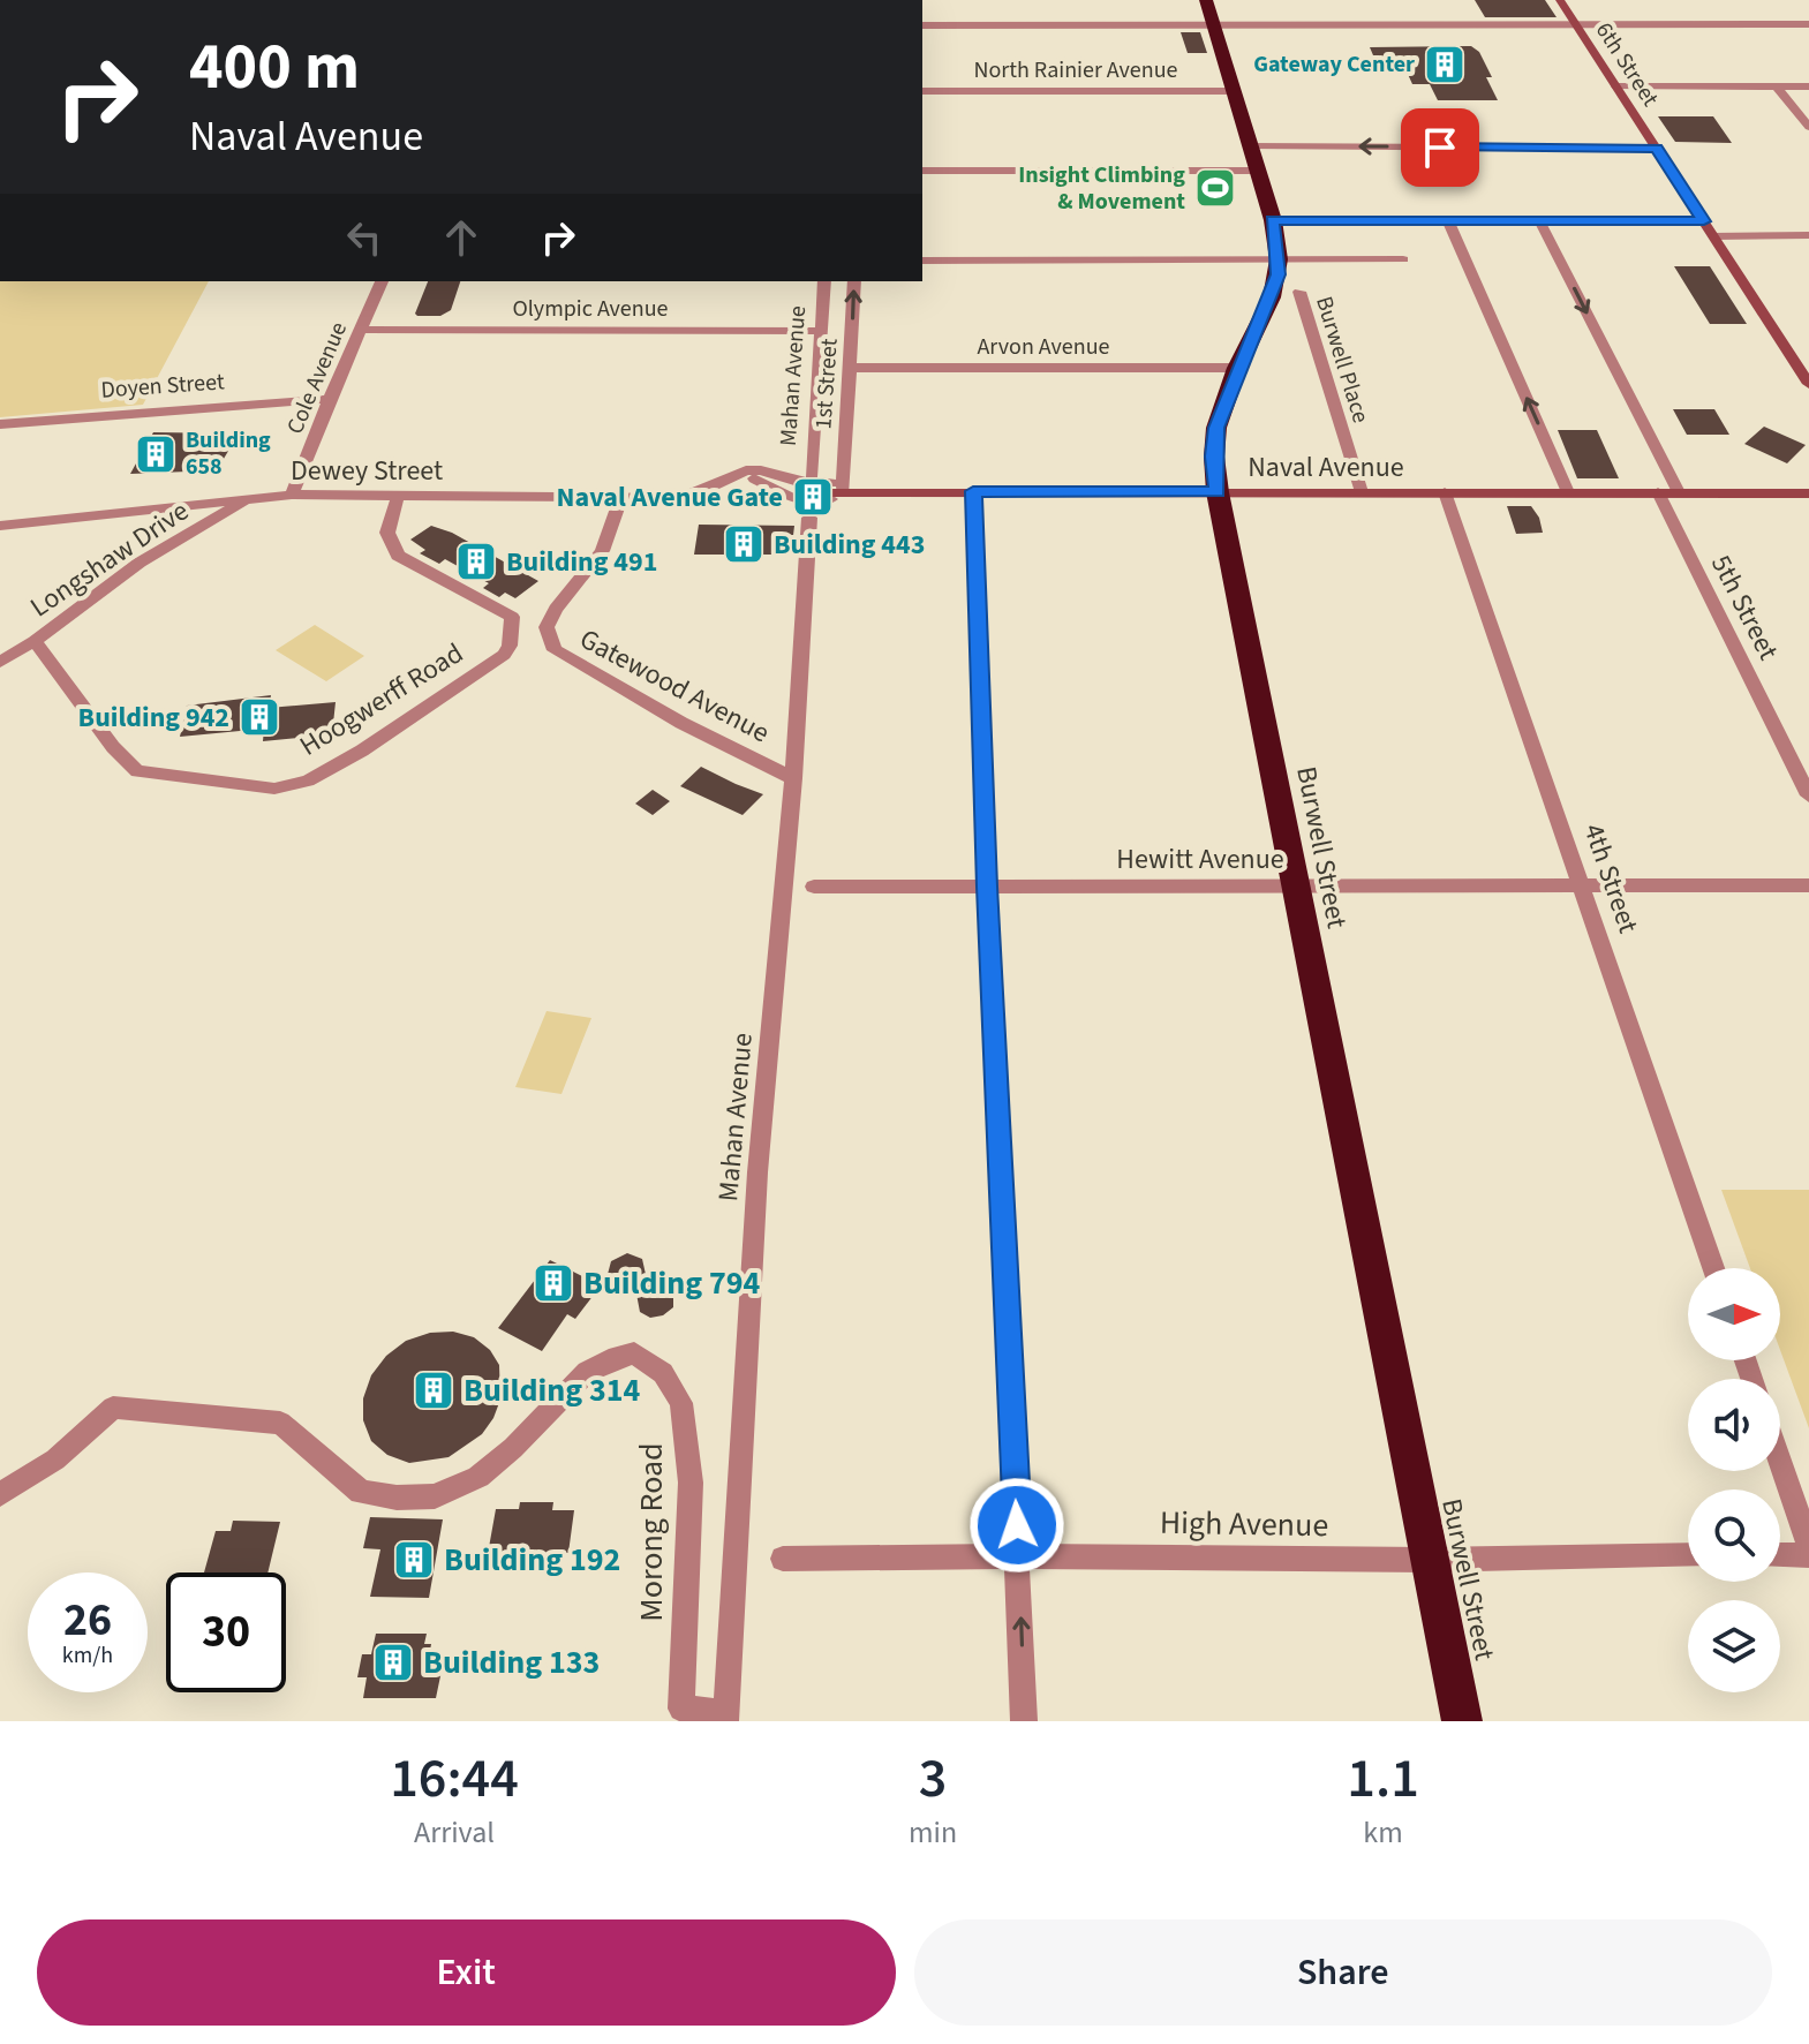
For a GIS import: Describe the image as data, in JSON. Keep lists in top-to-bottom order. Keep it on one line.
{"streets":{"highway":["Burwell Street"],"main road":["6th Street","Naval Avenue"],"street":["North Rainier Avenue","Olympic Avenue","Arvon Avenue","Burwell Place","Mahan Avenue","Cole Avenue","1st Street","Doyen Street","Dewey Street","Longshaw Drive","5th Street","Gatewood Avenue","Hoogwerff Road","Hewitt Avenue","4th Street","High Avenue","Morong Road"]},"crossings":[["North Rainier Avenue","Burwell Street"],["Olympic Avenue","Mahan Avenue"],["Olympic Avenue","Cole Avenue"],["Arvon Avenue","1st Street"],["Arvon Avenue","Burwell Street"],["Burwell Place","Naval Avenue"],["Mahan Avenue","Gatewood Avenue"],["Mahan Avenue","Morong Road"],["Cole Avenue","Doyen Street"],["Cole Avenue","Dewey Street"],["1st Street","Naval Avenue"],["1st Street","Dewey Street"],["Naval Avenue","Dewey Street"],["Naval Avenue","5th Street"],["Naval Avenue","Burwell Street"],["Naval Avenue","4th Street"],["Dewey Street","Longshaw Drive"],["Dewey Street","Gatewood Avenue"],["Dewey Street","Hoogwerff Road"],["Longshaw Drive","Hoogwerff Road"],["Burwell Street","Hewitt Avenue"],["Burwell Street","High Avenue"],["Hewitt Avenue","4th Street"]],"one_way":["1st Street"],"places":{"building":["Gateway Center","Building 658","Naval Avenue Gate","Building 443","Building 491","Building 942","Building 794","Building 314","Building 192","Building 133"],"sports":["Insight Climbing & Movement"]},"north":"right","page":{"turn":["400 m","Naval Avenue"],"speed":"26 km/h","limit":"30","eta":["16:44","Arrival","3","min","1.1","km"],"buttons":["Exit","Share"]}}
